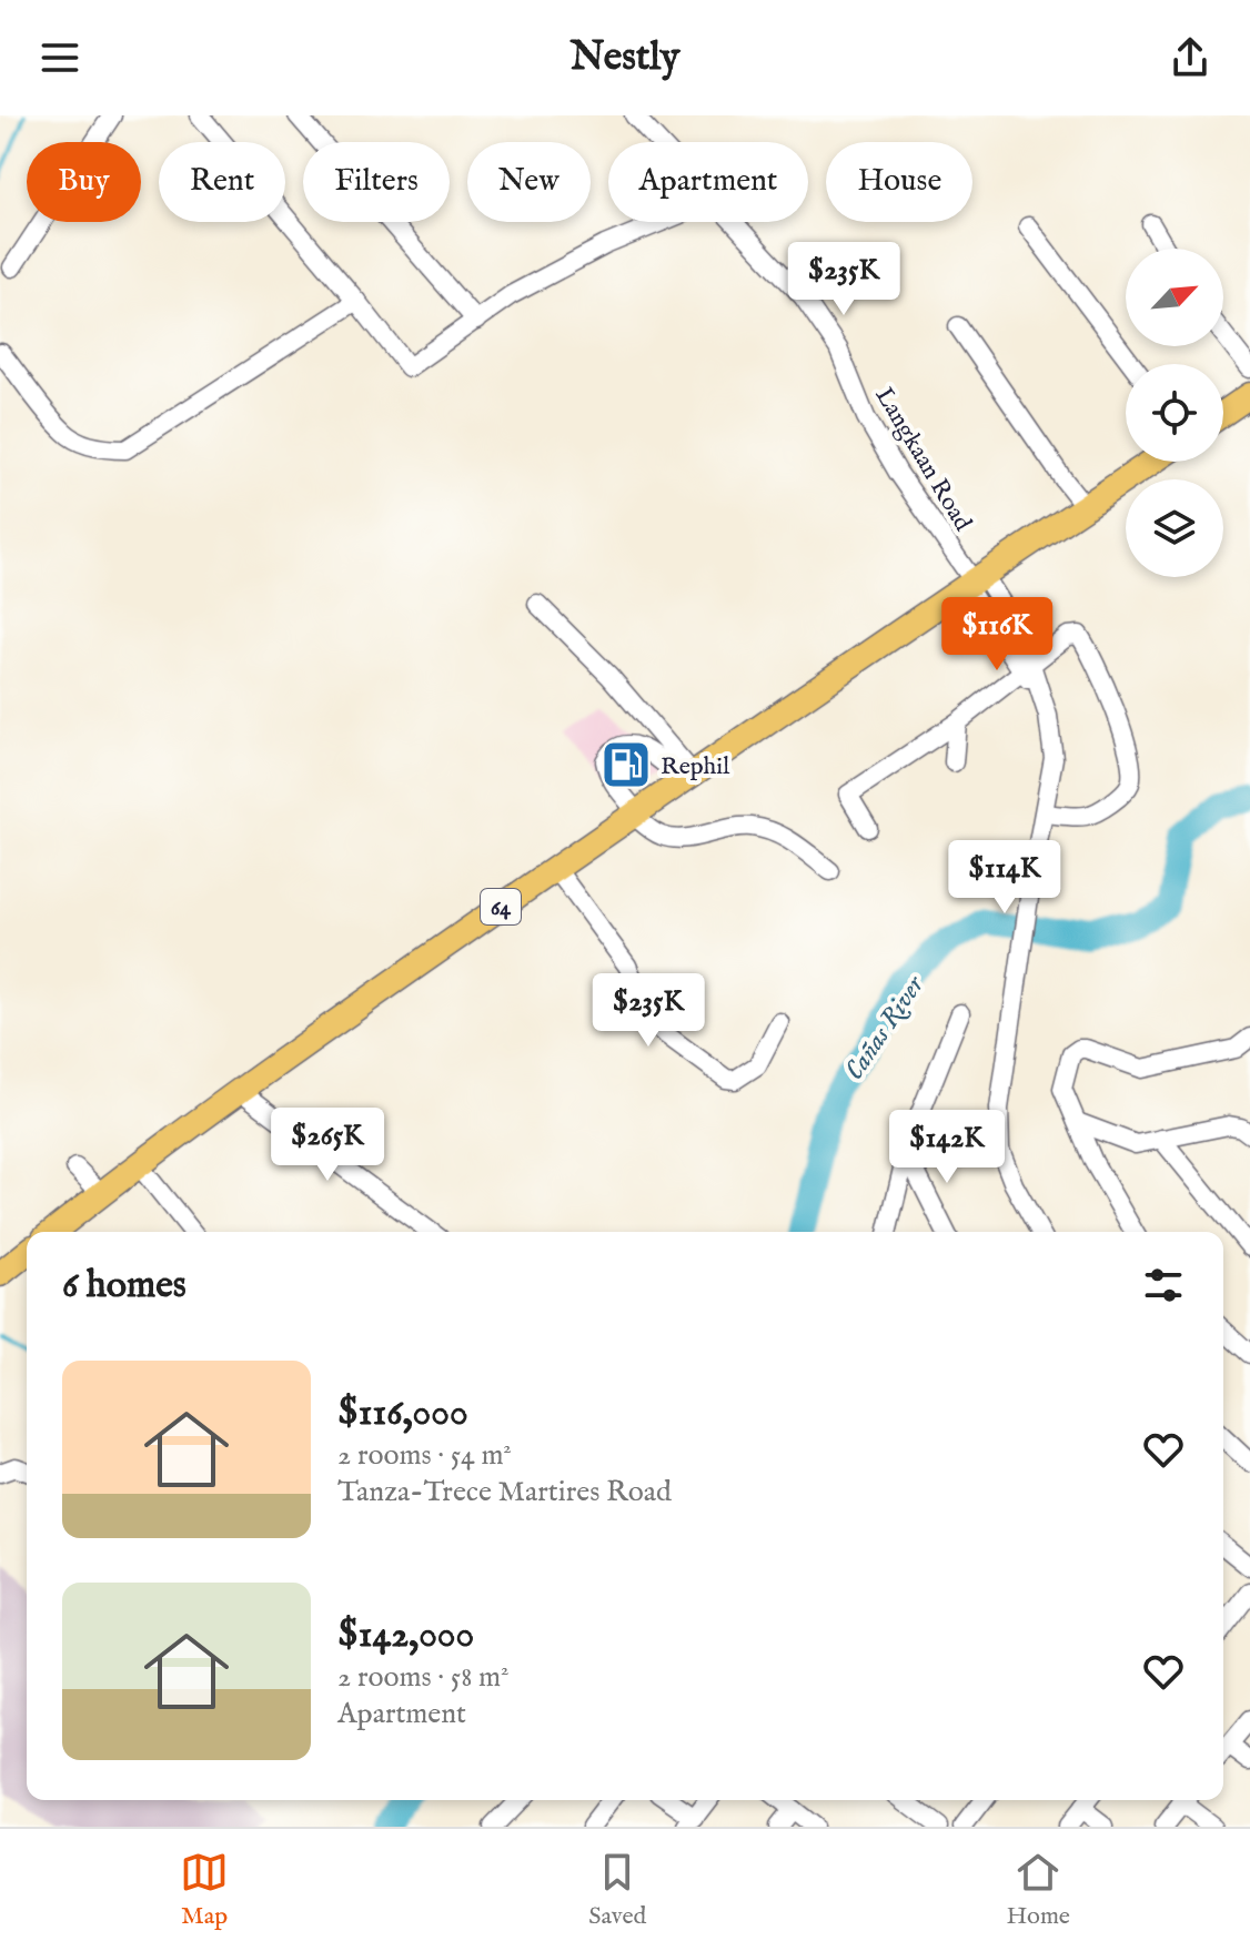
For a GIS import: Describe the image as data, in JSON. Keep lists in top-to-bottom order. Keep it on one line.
{"streets":{"main road":["64"],"street":["Langkaan Road"]},"crossings":[["Langkaan Road","64"]],"water":["Cañas River"],"places":{"fuel station":["Rephil"]},"north":"top right","page":{"header":"Nestly","chip":["Buy","Rent","Filters","New","Apartment","House"],"price":["$235K","$116K","$114K","$235K","$265K","$142K"],"heading":"6 homes","list":[{"name":"$116,000","note":"2 rooms · 54 m² · Tanza-Trece Martires Road"},{"name":"$142,000","note":"2 rooms · 58 m² · Apartment"}],"tabs":["Map","Saved","Home"]}}
